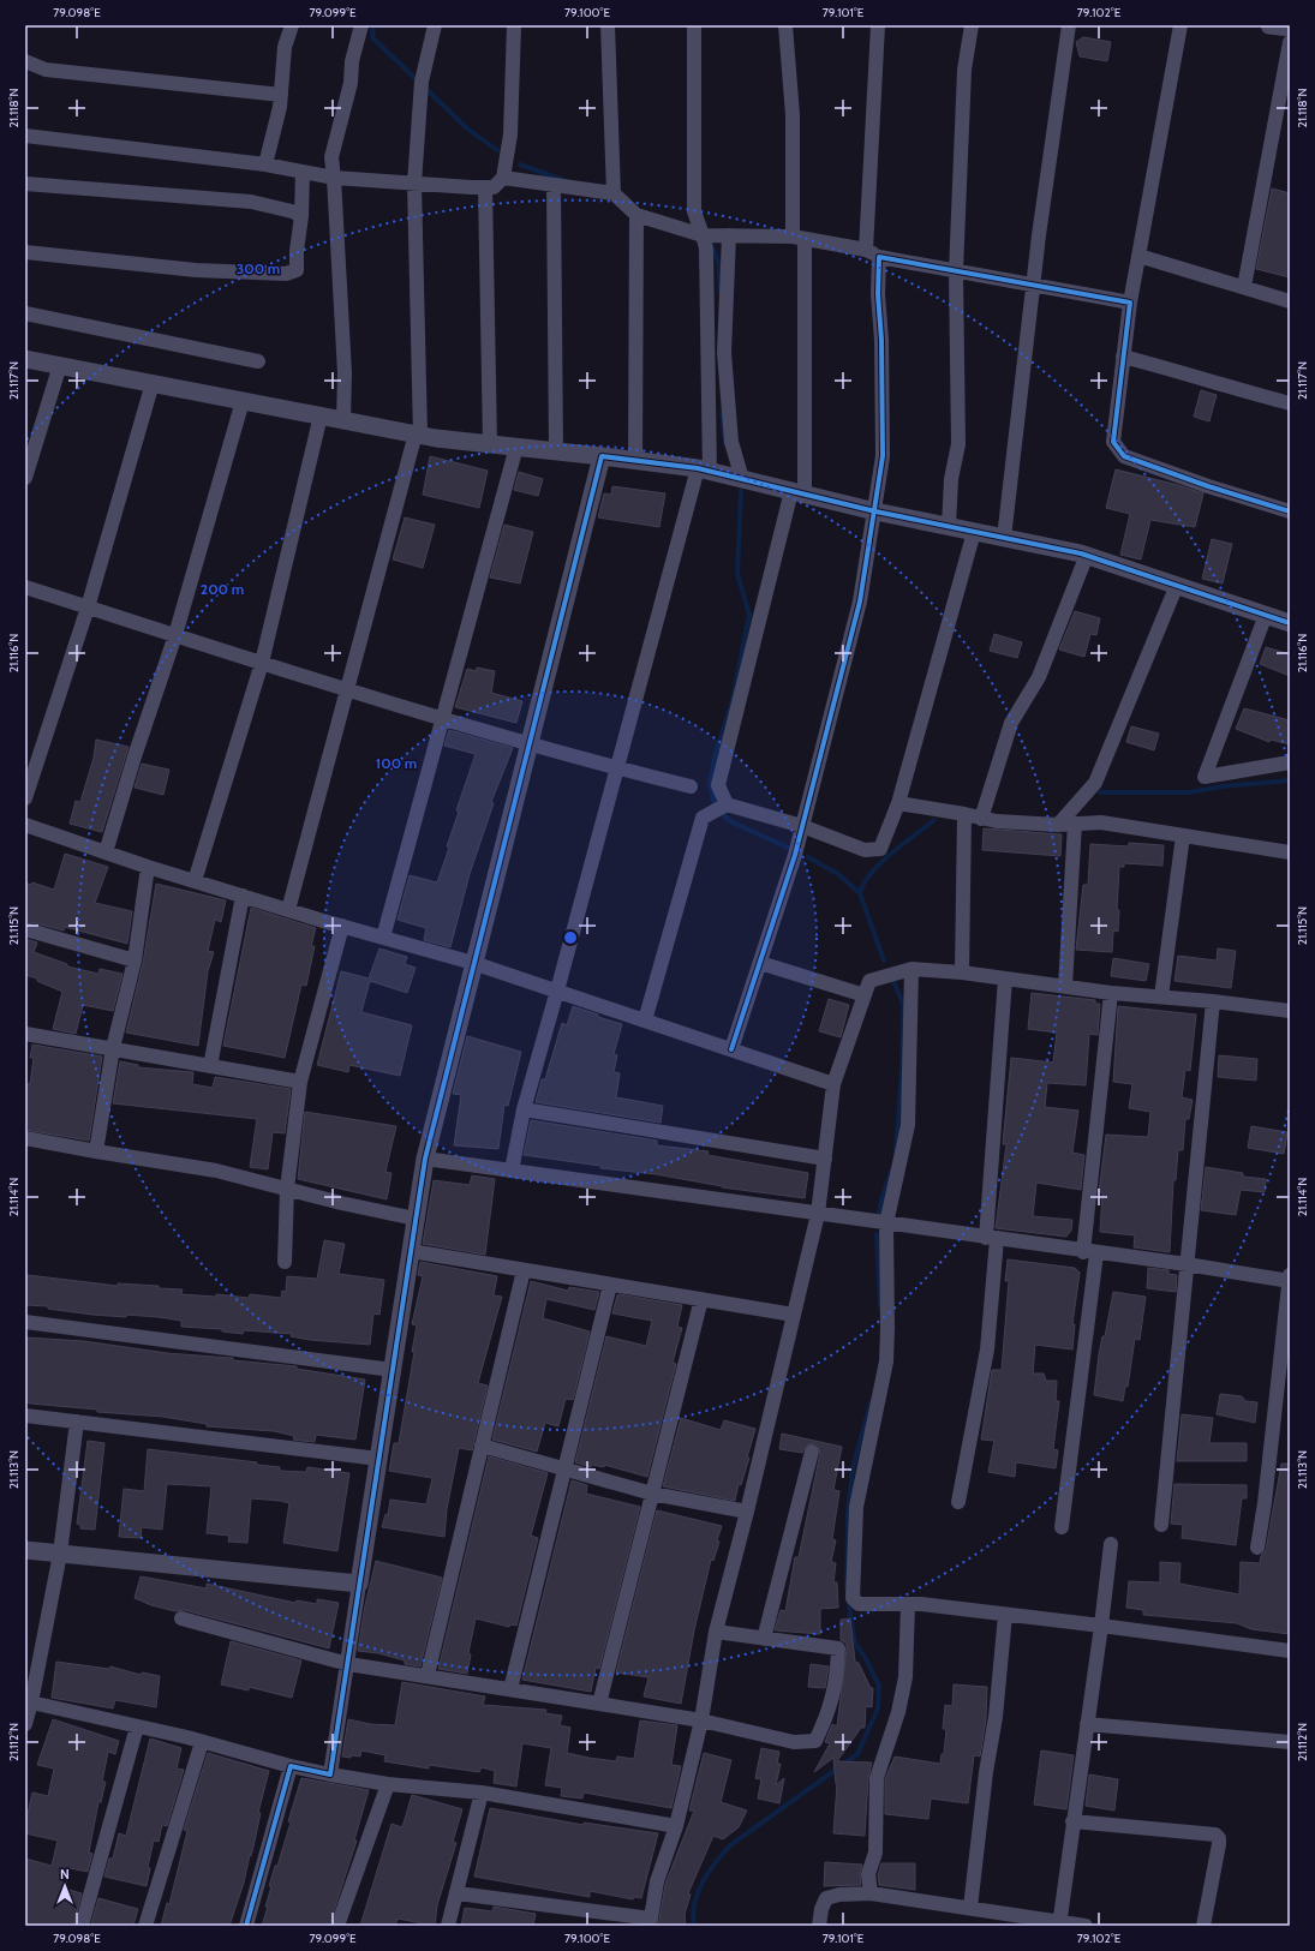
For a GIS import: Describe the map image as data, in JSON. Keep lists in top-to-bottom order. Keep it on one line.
{"north":"top","coordinates":["79.098°E","79.099°E","79.100°E","79.101°E","79.102°E","21.118°N","21.117°N","21.116°N","21.115°N","21.114°N","21.113°N","21.112°N"],"rings":["300 m","200 m","100 m"]}
